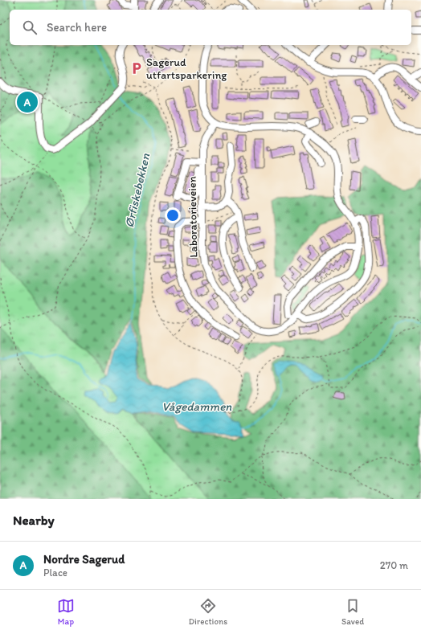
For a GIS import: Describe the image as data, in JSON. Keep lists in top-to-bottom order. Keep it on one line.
{"streets":{"street":["Laboratorieveien"]},"water":["Ørfiskebekken","Vågedammen"],"places":{"parking":["Sagerud utfartsparkering"]},"page":{"search":"Search here","pins":"A","heading":"Nearby","list":[{"mark":"A","name":"Nordre Sagerud","note":"Place","value":"270 m"}],"nav":["Map","Directions","Saved"]}}
